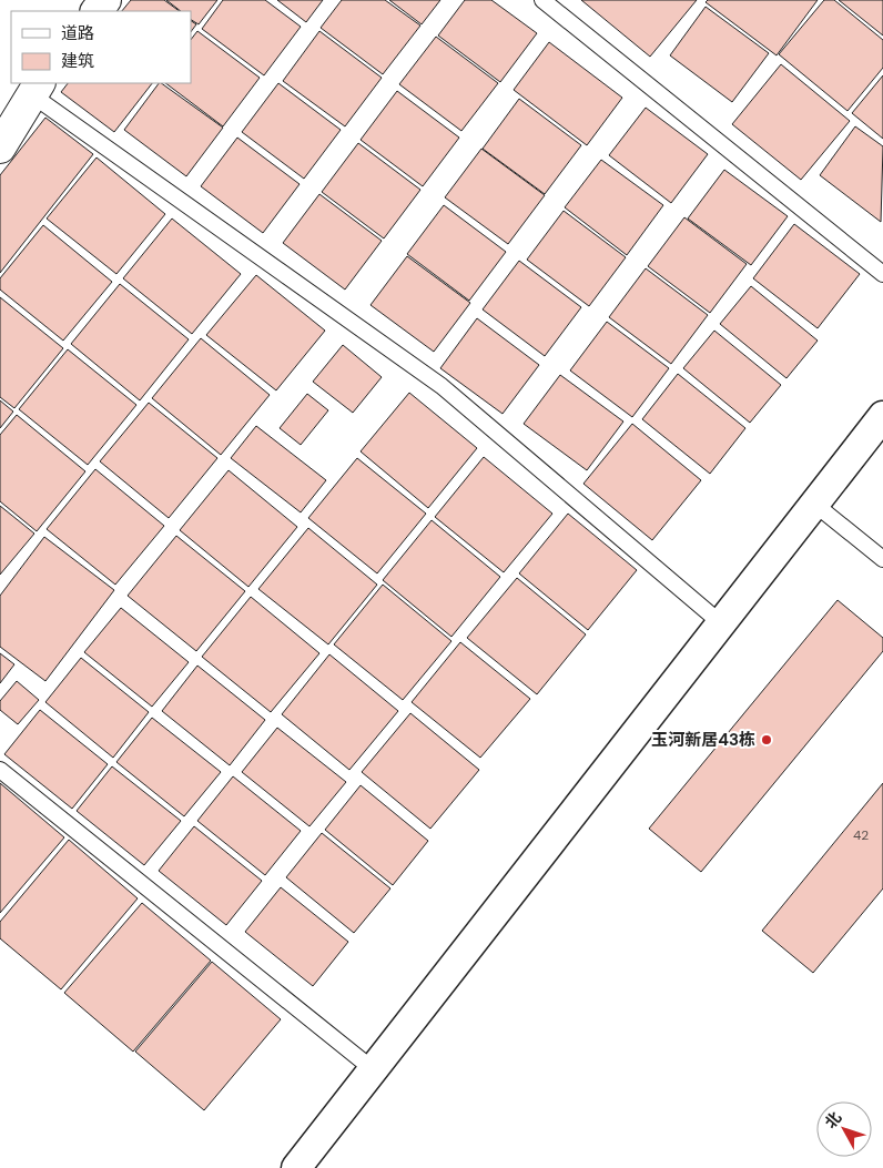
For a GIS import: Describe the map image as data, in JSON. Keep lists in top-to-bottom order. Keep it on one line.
{"places":["玉河新居43栋"],"house_numbers":["42"],"legend":["道路","建筑"],"north":"top left"}
